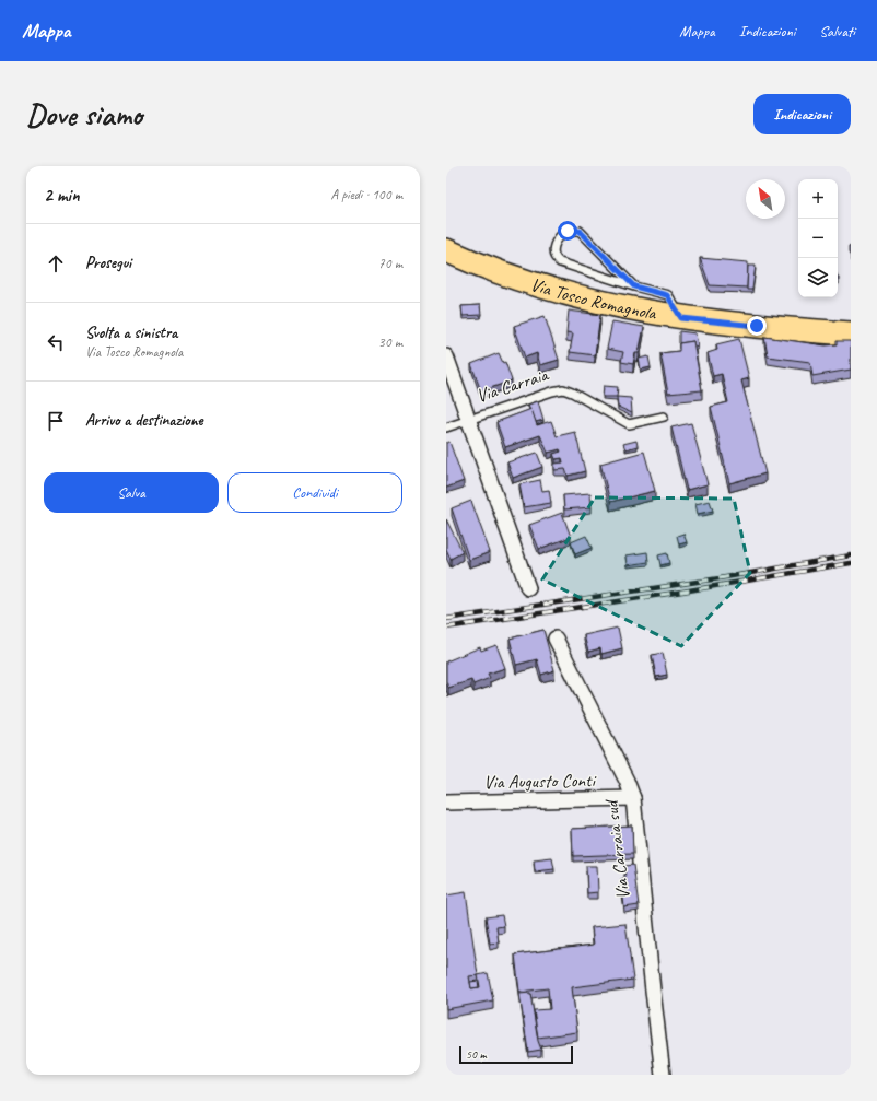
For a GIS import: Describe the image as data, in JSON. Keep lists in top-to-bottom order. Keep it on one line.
{"streets":{"main road":["Via Tosco Romagnola"],"street":["Via Carraia","Via Augusto Conti","Via Carraia sud"]},"crossings":[["Via Augusto Conti","Via Carraia sud"]],"scale_bar":"50 m","north":"top left","page":{"header":"Mappa","nav":["Mappa","Indicazioni","Salvati"],"buttons":["Indicazioni",["Salva","Condividi"]],"title":"Dove siamo","heading":["2 min","A piedi · 100 m"],"map_buttons":["+","−"],"list":[["Prosegui","70 m"],["Svolta a sinistra","Via Tosco Romagnola","30 m"],"Arrivo a destinazione"],"scale":"50 m"}}
